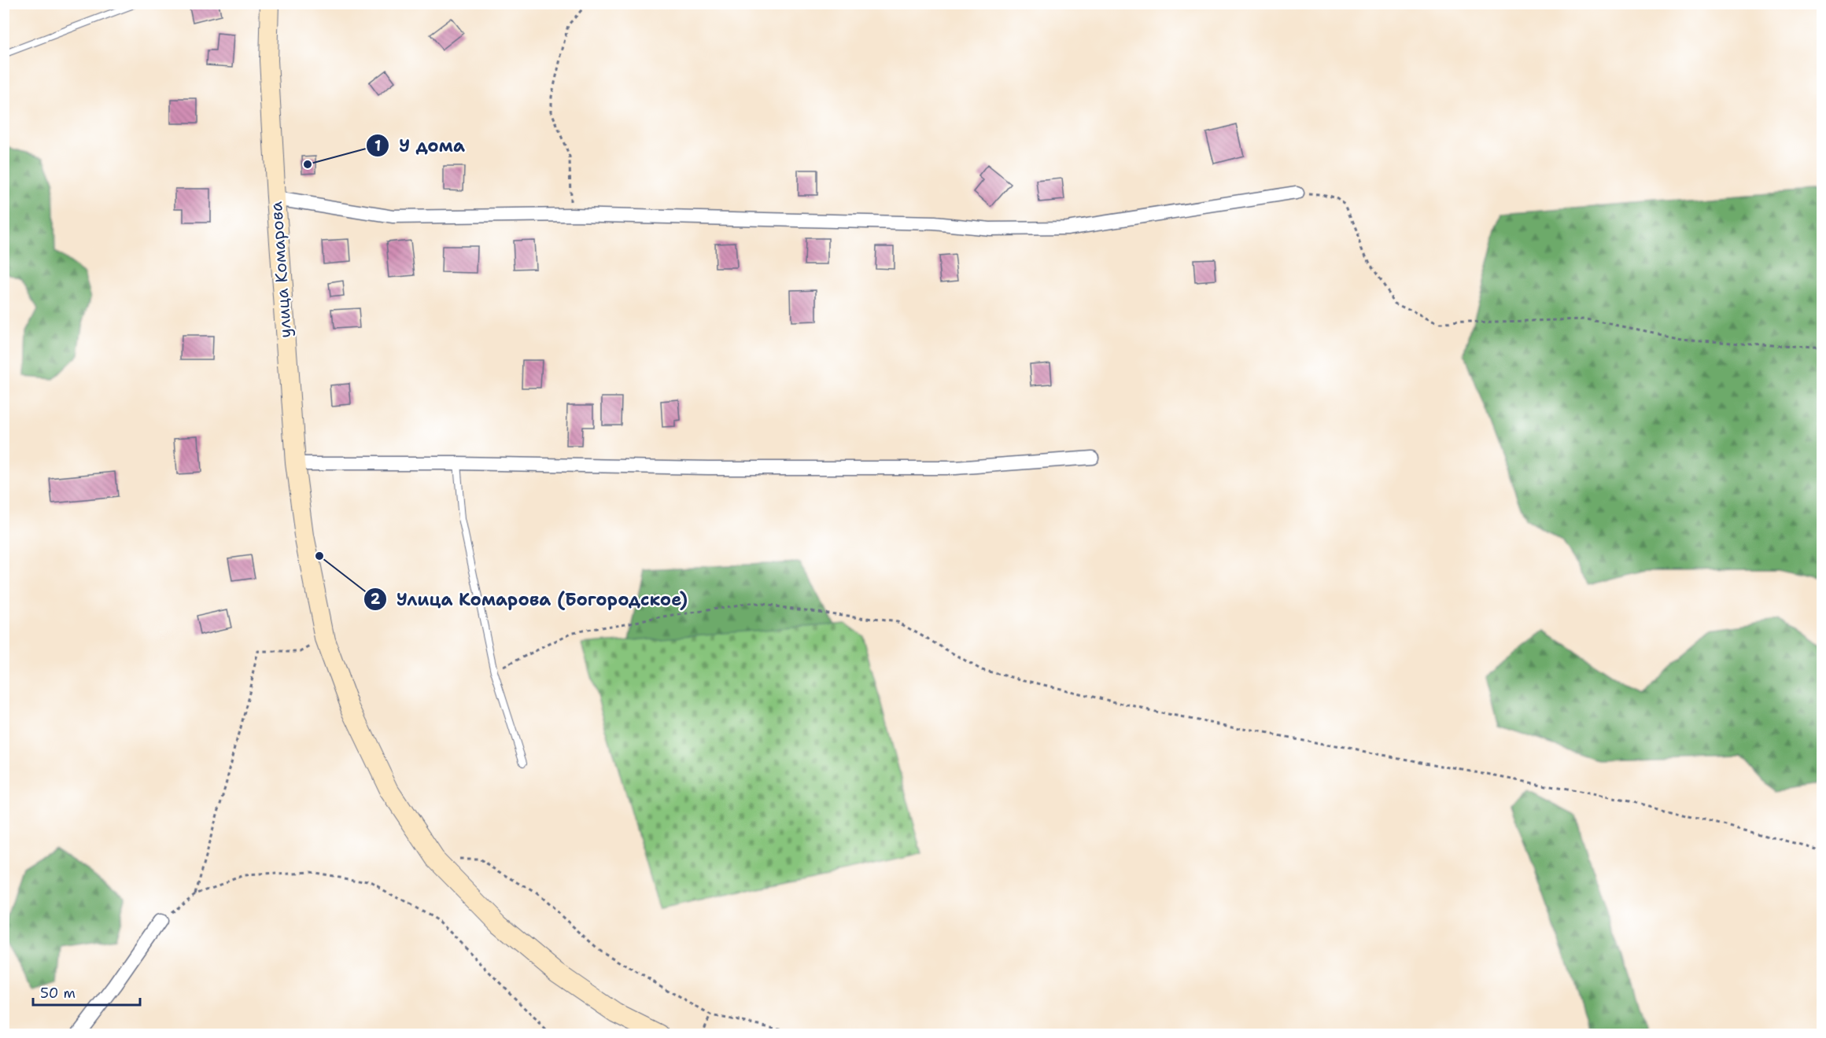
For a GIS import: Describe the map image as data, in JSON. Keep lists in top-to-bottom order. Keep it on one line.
{"streets":{"street":["улица Комарова"]},"places":["У дома","Улица Комарова (Богородское)"],"scale_bar":"50 m"}
